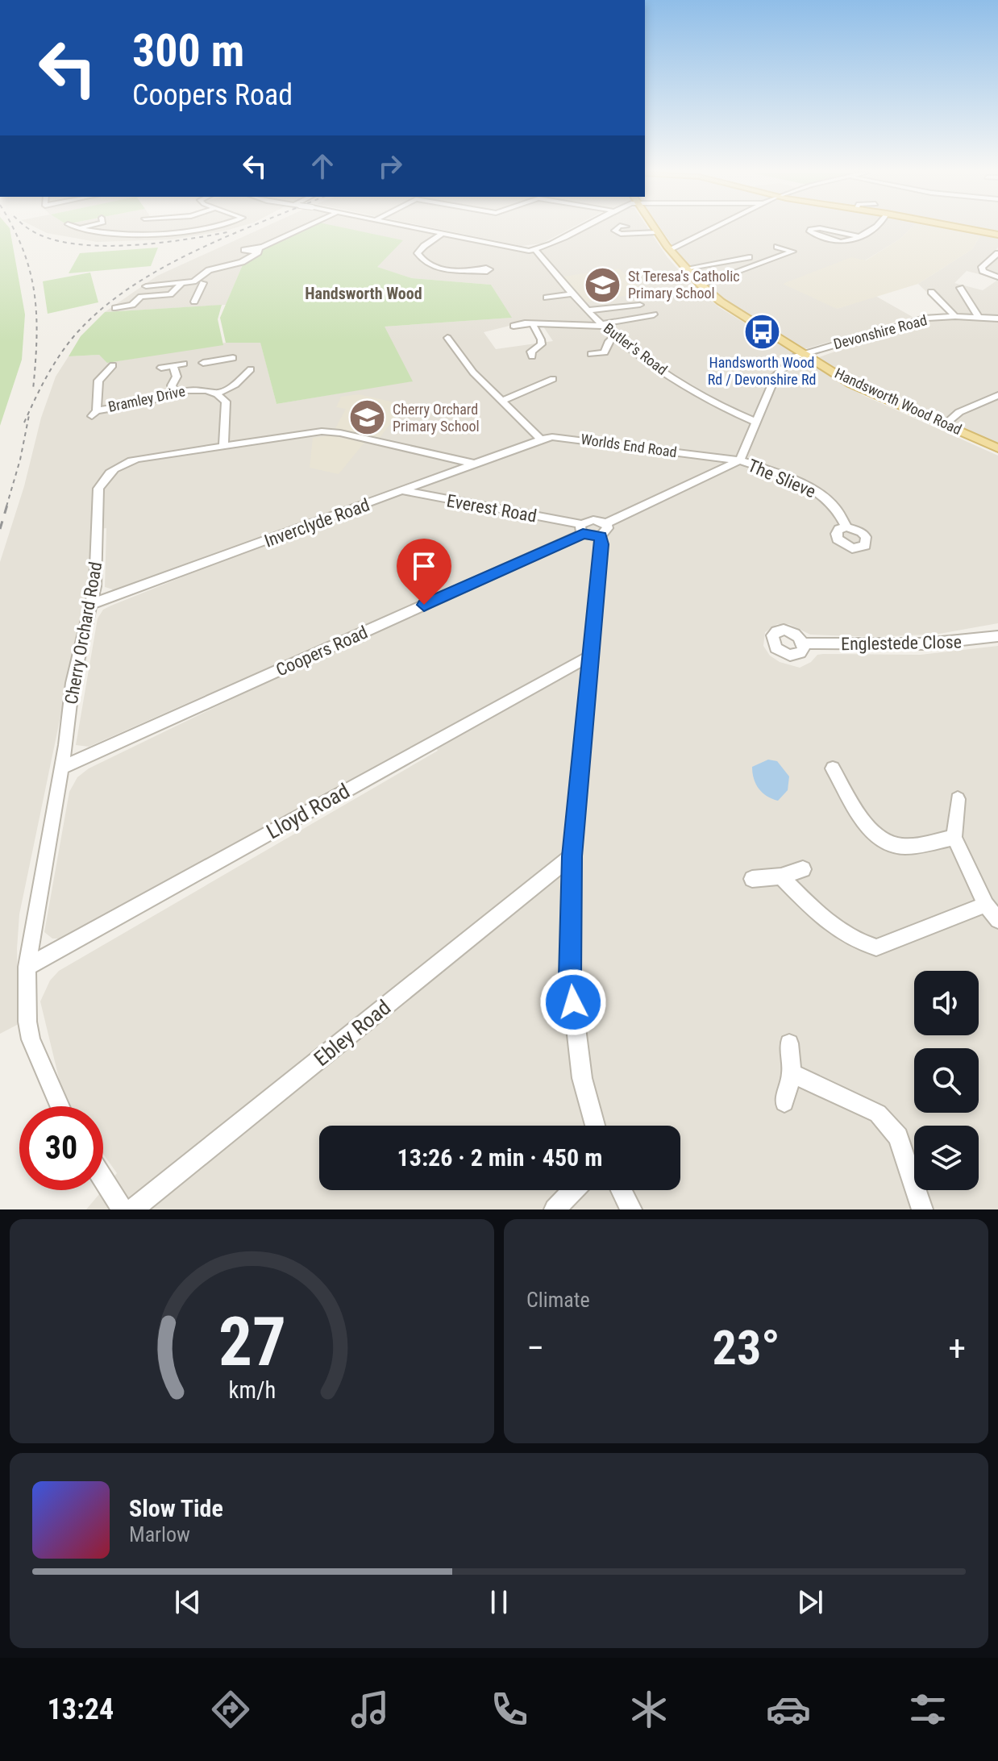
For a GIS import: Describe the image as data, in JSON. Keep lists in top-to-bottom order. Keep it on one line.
{"streets":{"main road":["Handsworth Wood Road"],"street":["Devonshire Road","Butler's Road","Bramley Drive","Worlds End Road","The Slieve","Everest Road","Inverclyde Road","Cherry Orchard Road","Englestede Close","Coopers Road","Lloyd Road","Ebley Road"]},"crossings":[["Devonshire Road","Handsworth Wood Road"],["Worlds End Road","The Slieve"],["Worlds End Road","Inverclyde Road"],["Worlds End Road","Coopers Road"],["The Slieve","Coopers Road"],["Everest Road","Inverclyde Road"],["Everest Road","Coopers Road"],["Inverclyde Road","Cherry Orchard Road"],["Cherry Orchard Road","Coopers Road"],["Cherry Orchard Road","Lloyd Road"]],"districts":["Handsworth Wood"],"places":{"school or university":["St Teresa's Catholic Primary School","Cherry Orchard Primary School"],"bus stop":["Handsworth Wood Rd / Devonshire Rd"]},"page":{"turn":["300 m","Coopers Road"],"limit":"30","trip":"13:26 · 2 min · 450 m","tile":"Climate","heat":["−","23°","+"],"song":["Slow Tide","Marlow"],"tabs":"13:24","gauge":["27","km/h"]}}
